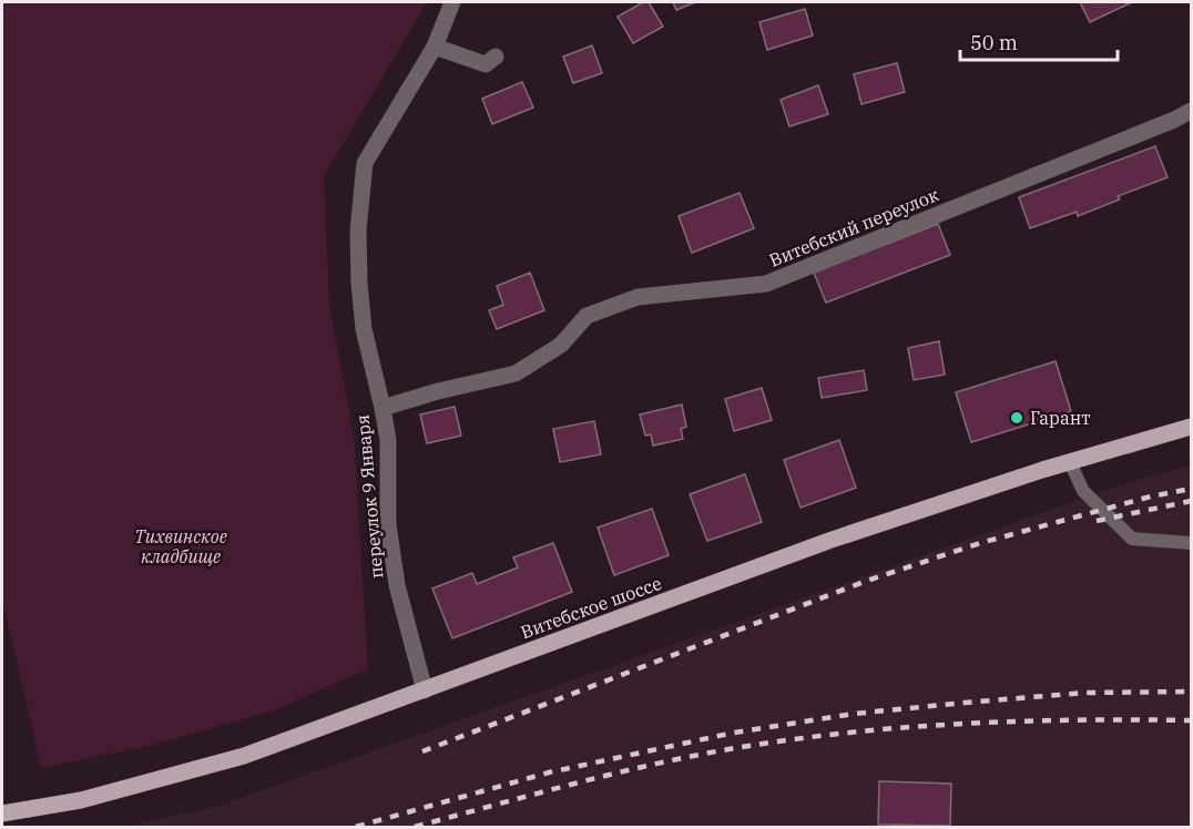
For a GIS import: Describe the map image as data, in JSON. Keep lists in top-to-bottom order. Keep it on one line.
{"streets":{"main road":["Витебское шоссе"],"street":["Витебский переулок","переулок 9 Января"]},"crossings":[["Витебский переулок","переулок 9 Января"],["переулок 9 Января","Витебское шоссе"]],"parks":["Тихвинское кладбище"],"places":["Гарант"],"scale_bar":"50 m"}
